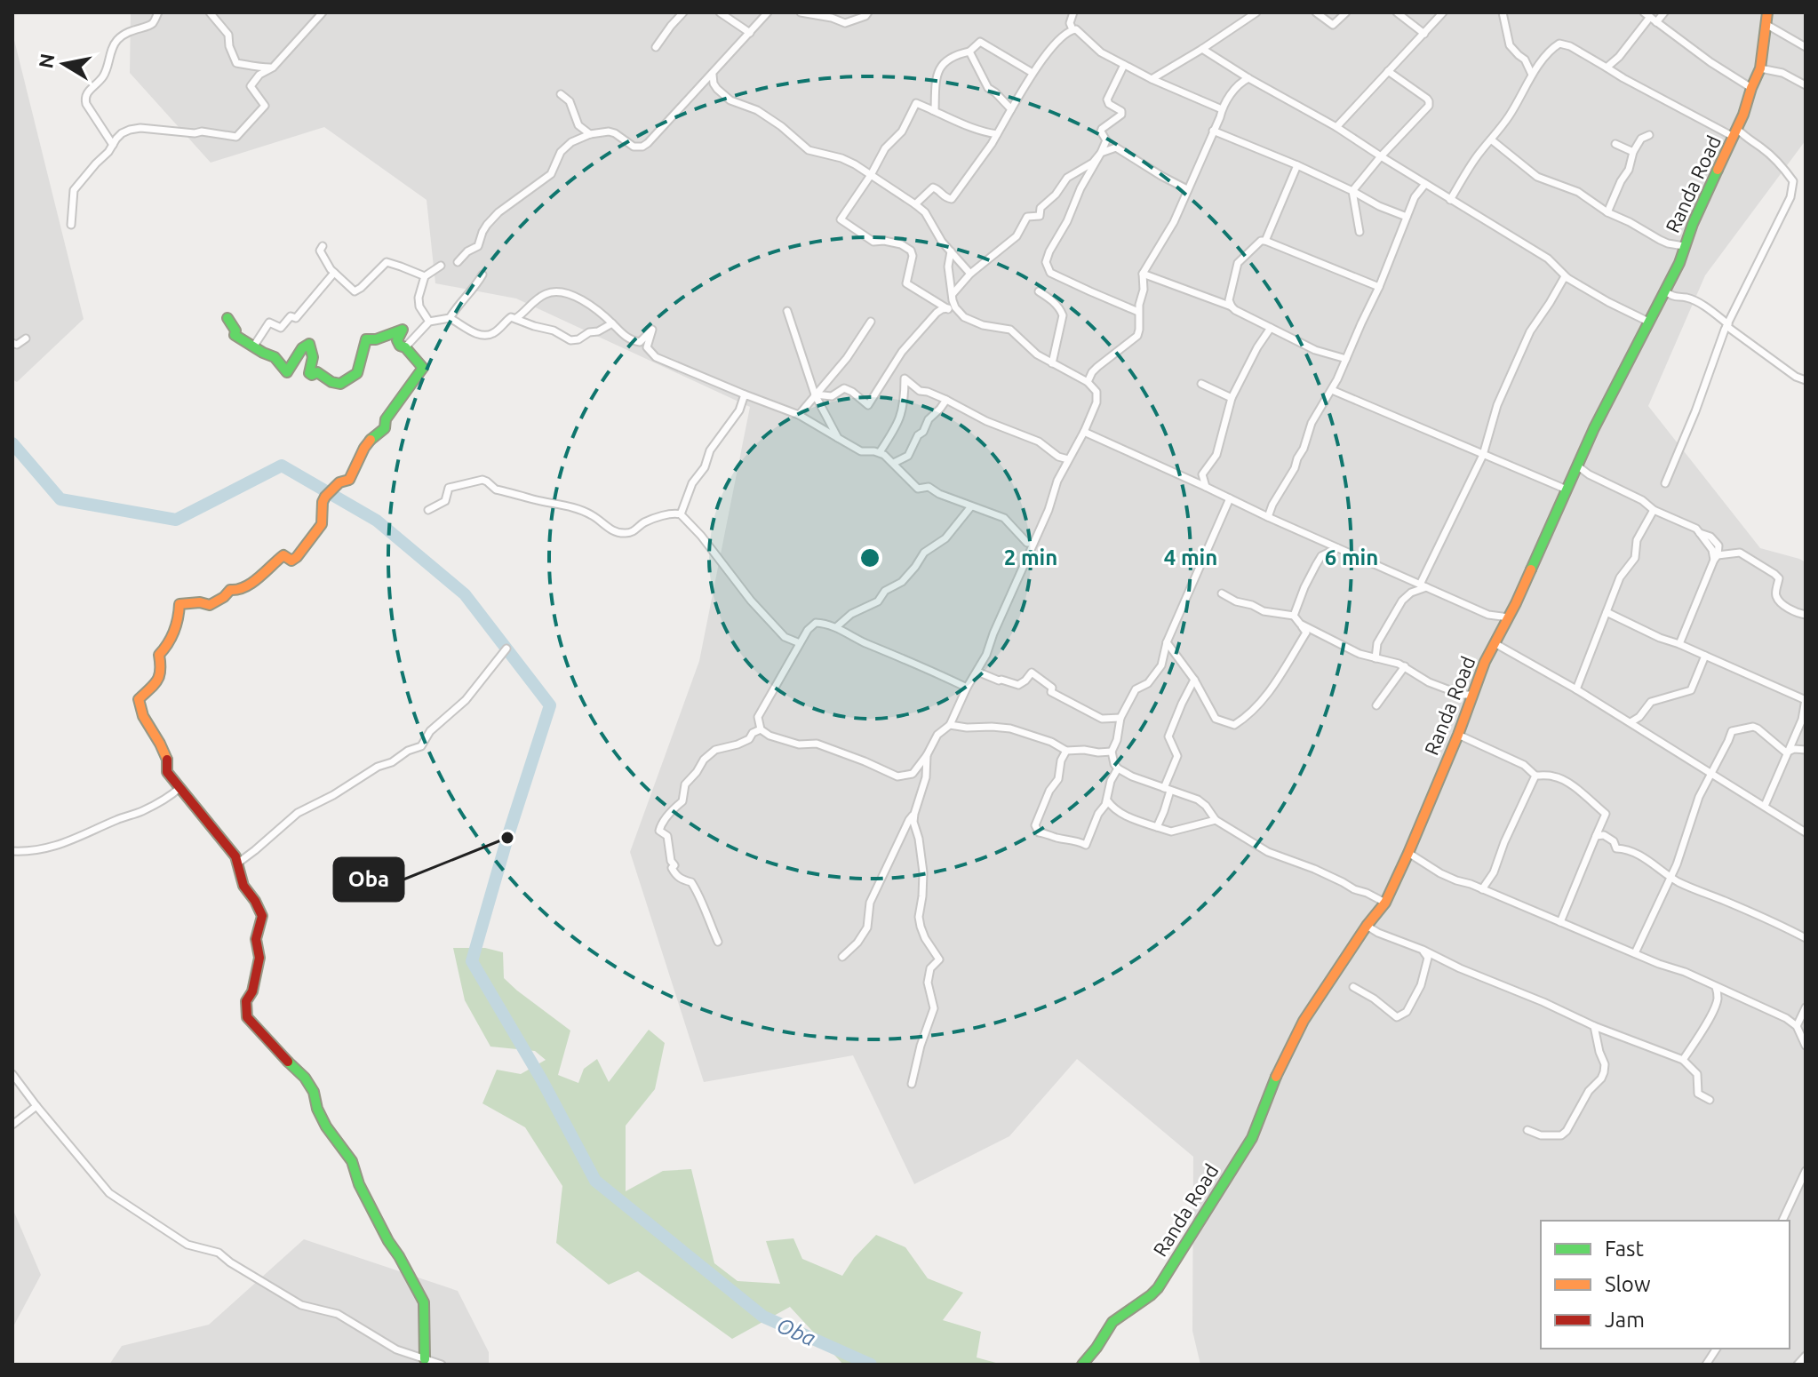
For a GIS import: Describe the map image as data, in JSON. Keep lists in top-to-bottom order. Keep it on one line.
{"streets":{"street":["Randa Road"]},"water":["Oba"],"places":["Oba"],"legend":["Fast","Slow","Jam"],"north":"left","rings":["2 min","4 min","6 min"]}
